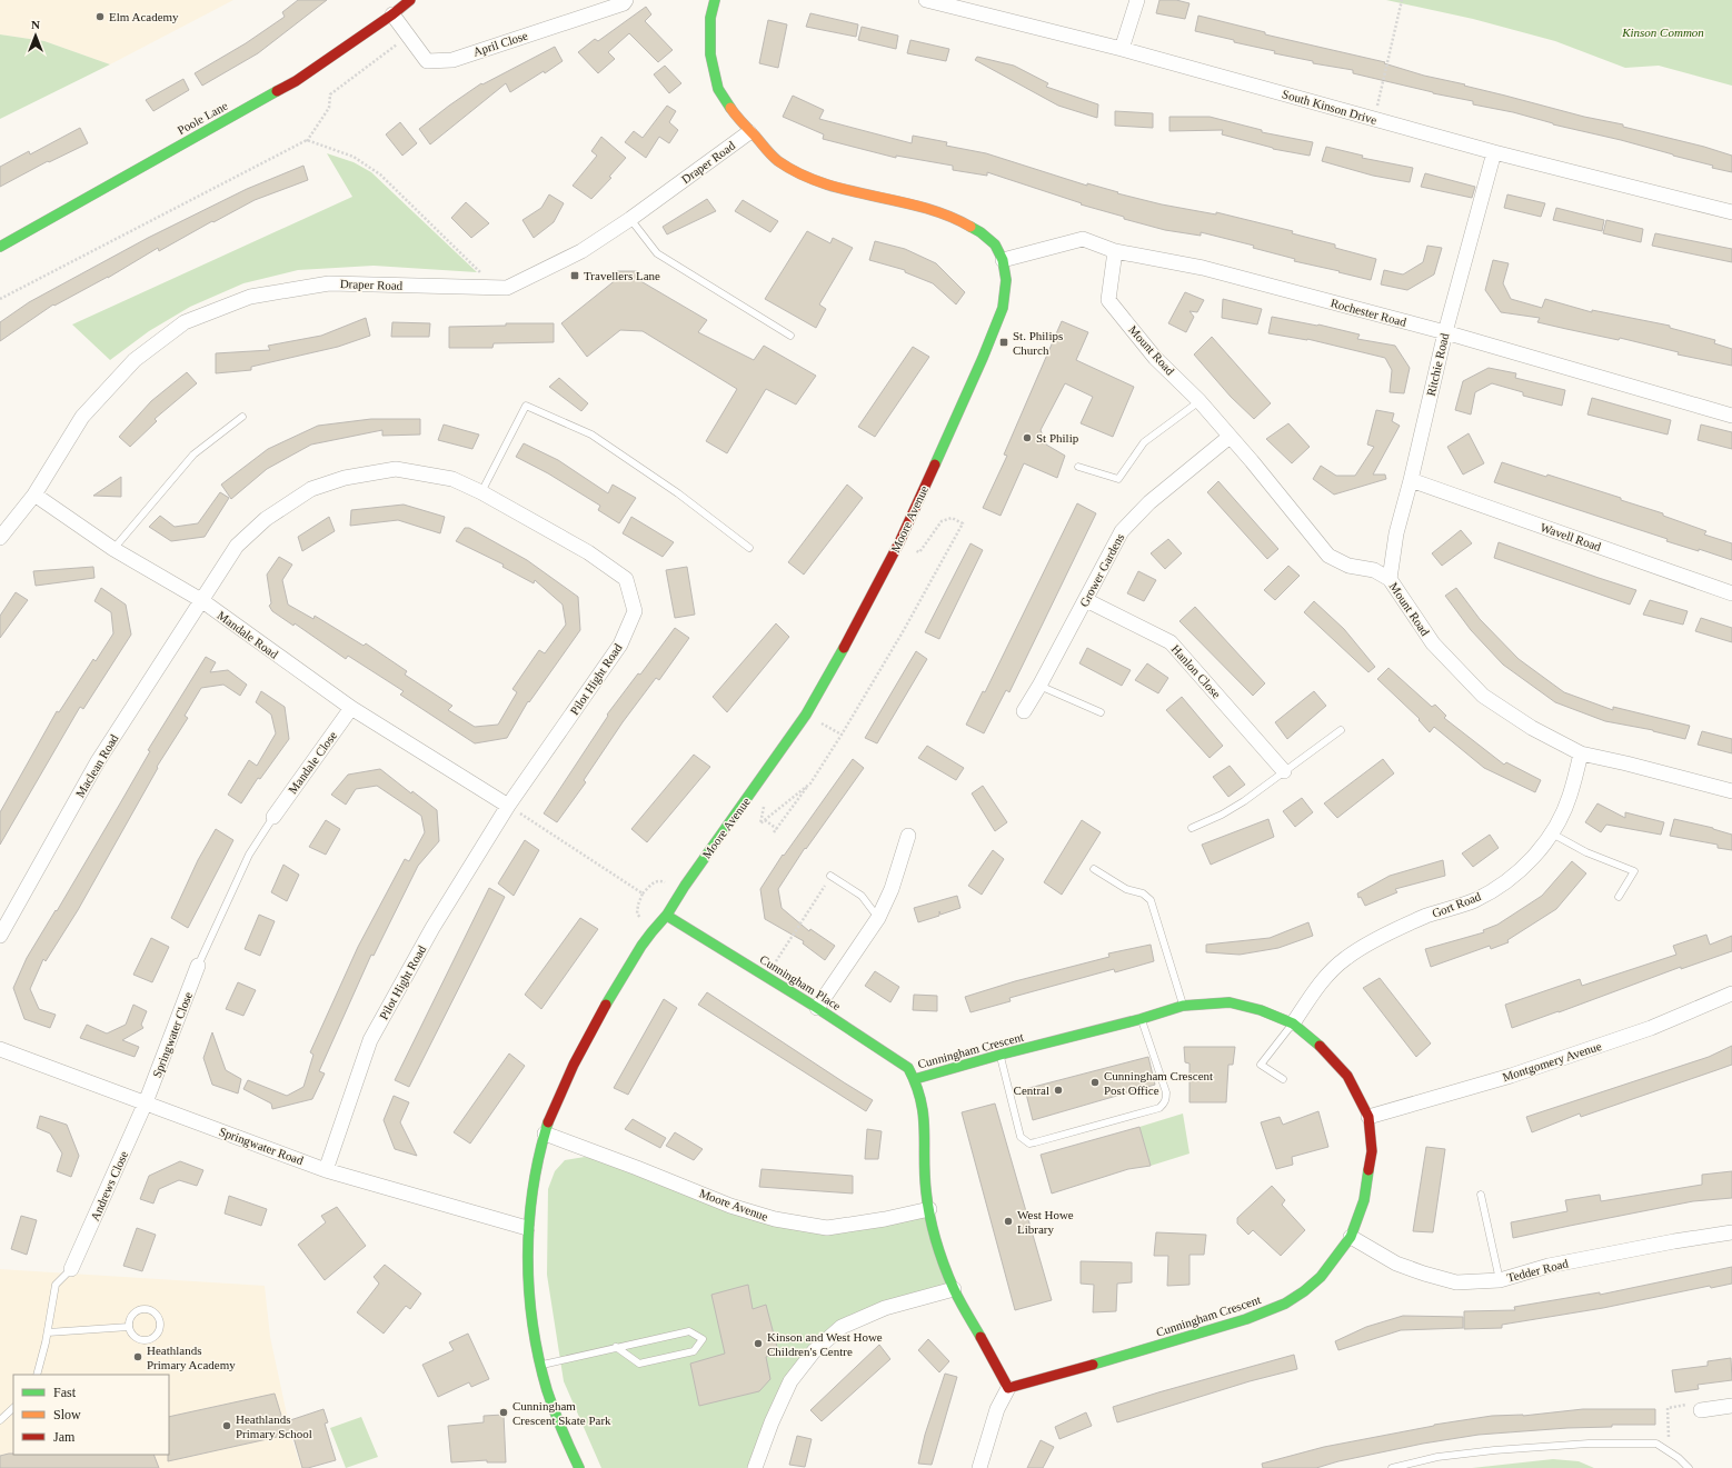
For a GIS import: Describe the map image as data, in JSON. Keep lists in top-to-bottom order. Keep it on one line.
{"streets":{"street":["April Close","South Kinson Drive","Poole Lane","Draper Road","Rochester Road","Mount Road","Ritchie Road","Moore Avenue","Wavell Road","Grower Gardens","Mandale Road","Hanlon Close","Pilot Hight Road","Mandale Close","Maclean Road","Gort Road","Cunningham Place","Springwater Close","Cunningham Crescent","Montgomery Avenue","Springwater Road","Andrews Close","Tedder Road"]},"crossings":[["April Close","Poole Lane"],["South Kinson Drive","Ritchie Road"],["Draper Road","Moore Avenue"],["Draper Road","Mandale Road"],["Rochester Road","Mount Road"],["Rochester Road","Ritchie Road"],["Rochester Road","Moore Avenue"],["Mount Road","Ritchie Road"],["Mount Road","Grower Gardens"],["Mount Road","Gort Road"],["Ritchie Road","Wavell Road"],["Moore Avenue","Cunningham Place"],["Moore Avenue","Cunningham Crescent"],["Moore Avenue","Springwater Road"],["Grower Gardens","Hanlon Close"],["Mandale Road","Pilot Hight Road"],["Mandale Road","Mandale Close"],["Mandale Road","Maclean Road"],["Pilot Hight Road","Maclean Road"],["Pilot Hight Road","Springwater Road"],["Gort Road","Cunningham Crescent"],["Cunningham Place","Cunningham Crescent"],["Springwater Close","Springwater Road"],["Springwater Close","Andrews Close"],["Cunningham Crescent","Montgomery Avenue"],["Cunningham Crescent","Tedder Road"],["Springwater Road","Andrews Close"]],"parks":["Kinson Common"],"places":{"other":["Elm Academy","St Philip","Cunningham Crescent Post Office","Central","West Howe Library","Kinson and West Howe Children's Centre","Heathlands Primary Academy","Cunningham Crescent Skate Park","Heathlands Primary School"],"transit":["Travellers Lane","St. Philips Church"]},"legend":["Fast","Slow","Jam"],"north":"top"}
